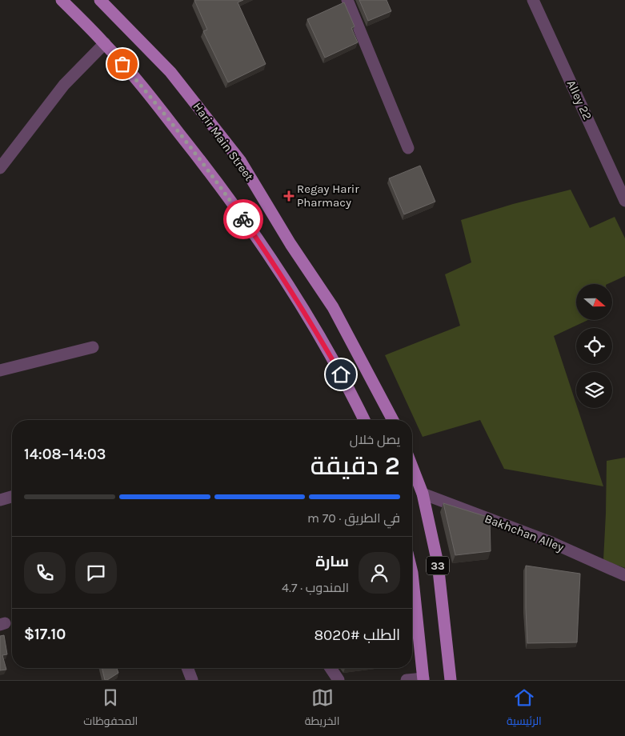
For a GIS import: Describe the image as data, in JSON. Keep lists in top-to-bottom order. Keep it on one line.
{"streets":{"main road":["Harir Main Street","33"],"street":["Alley 22","Bakhchan Alley"]},"crossings":[["Bakhchan Alley","33"]],"places":{"health":["Regay Harir Pharmacy"]},"north":"right","page":{"heading":["2 دقيقة","يصل خلال","14:03–14:08"],"panel":["سارة","المندوب · 4.7","الطلب #8020","$17.10"],"bar":"في الطريق · 70 m","tabs":["الرئيسية","الخريطة","المحفوظات"]}}
